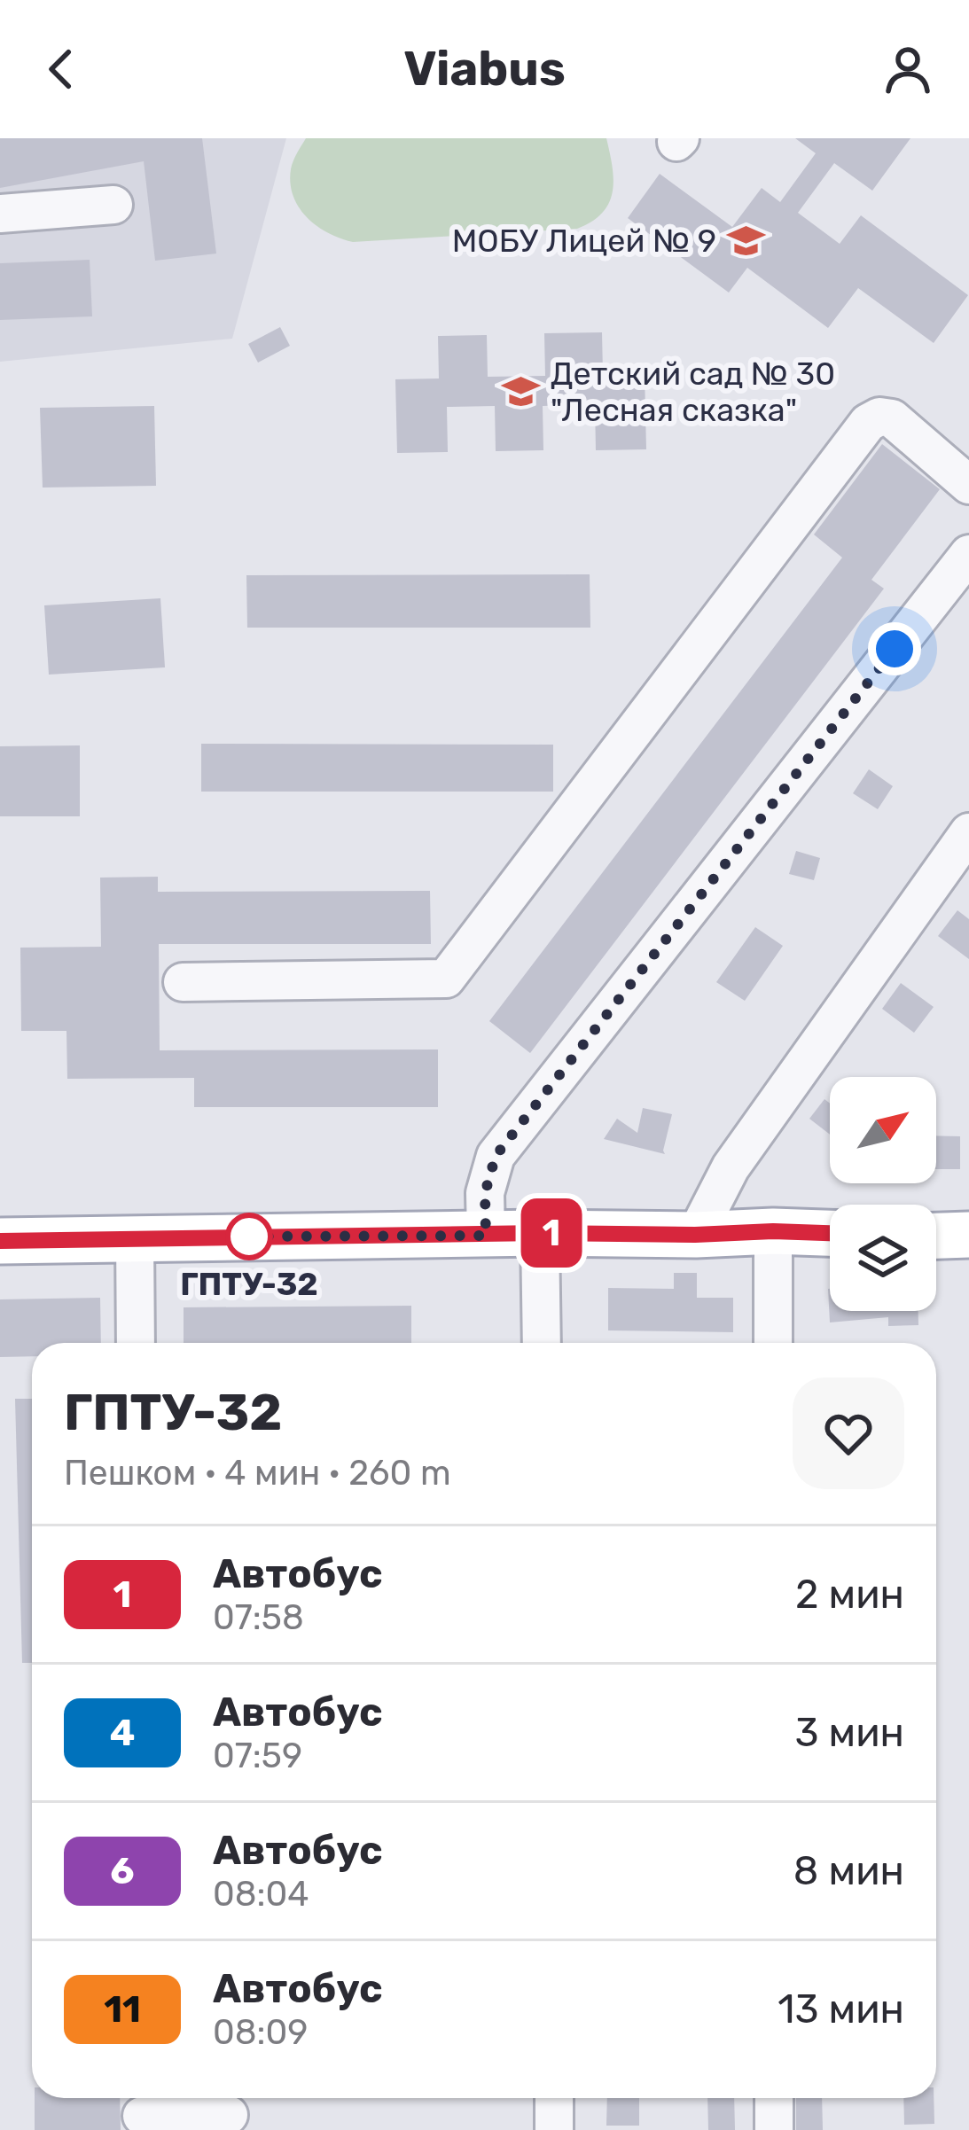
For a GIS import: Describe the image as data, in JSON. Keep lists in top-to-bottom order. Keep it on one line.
{"places":{"school or university":["МОБУ Лицей № 9","Детский сад № 30 \"Лесная сказка\""],"other":["ГПТУ-32"]},"lines":["bus line 1"],"north":"top right","page":{"header":"Viabus","on_map":"1","heading":["ГПТУ-32","Пешком · 4 мин · 260 m"],"list":[{"mark":"1","name":"Автобус","note":"07:58","value":"2 мин"},{"mark":"4","name":"Автобус","note":"07:59","value":"3 мин"},{"mark":"6","name":"Автобус","note":"08:04","value":"8 мин"},{"mark":"11","name":"Автобус","note":"08:09","value":"13 мин"}]}}
